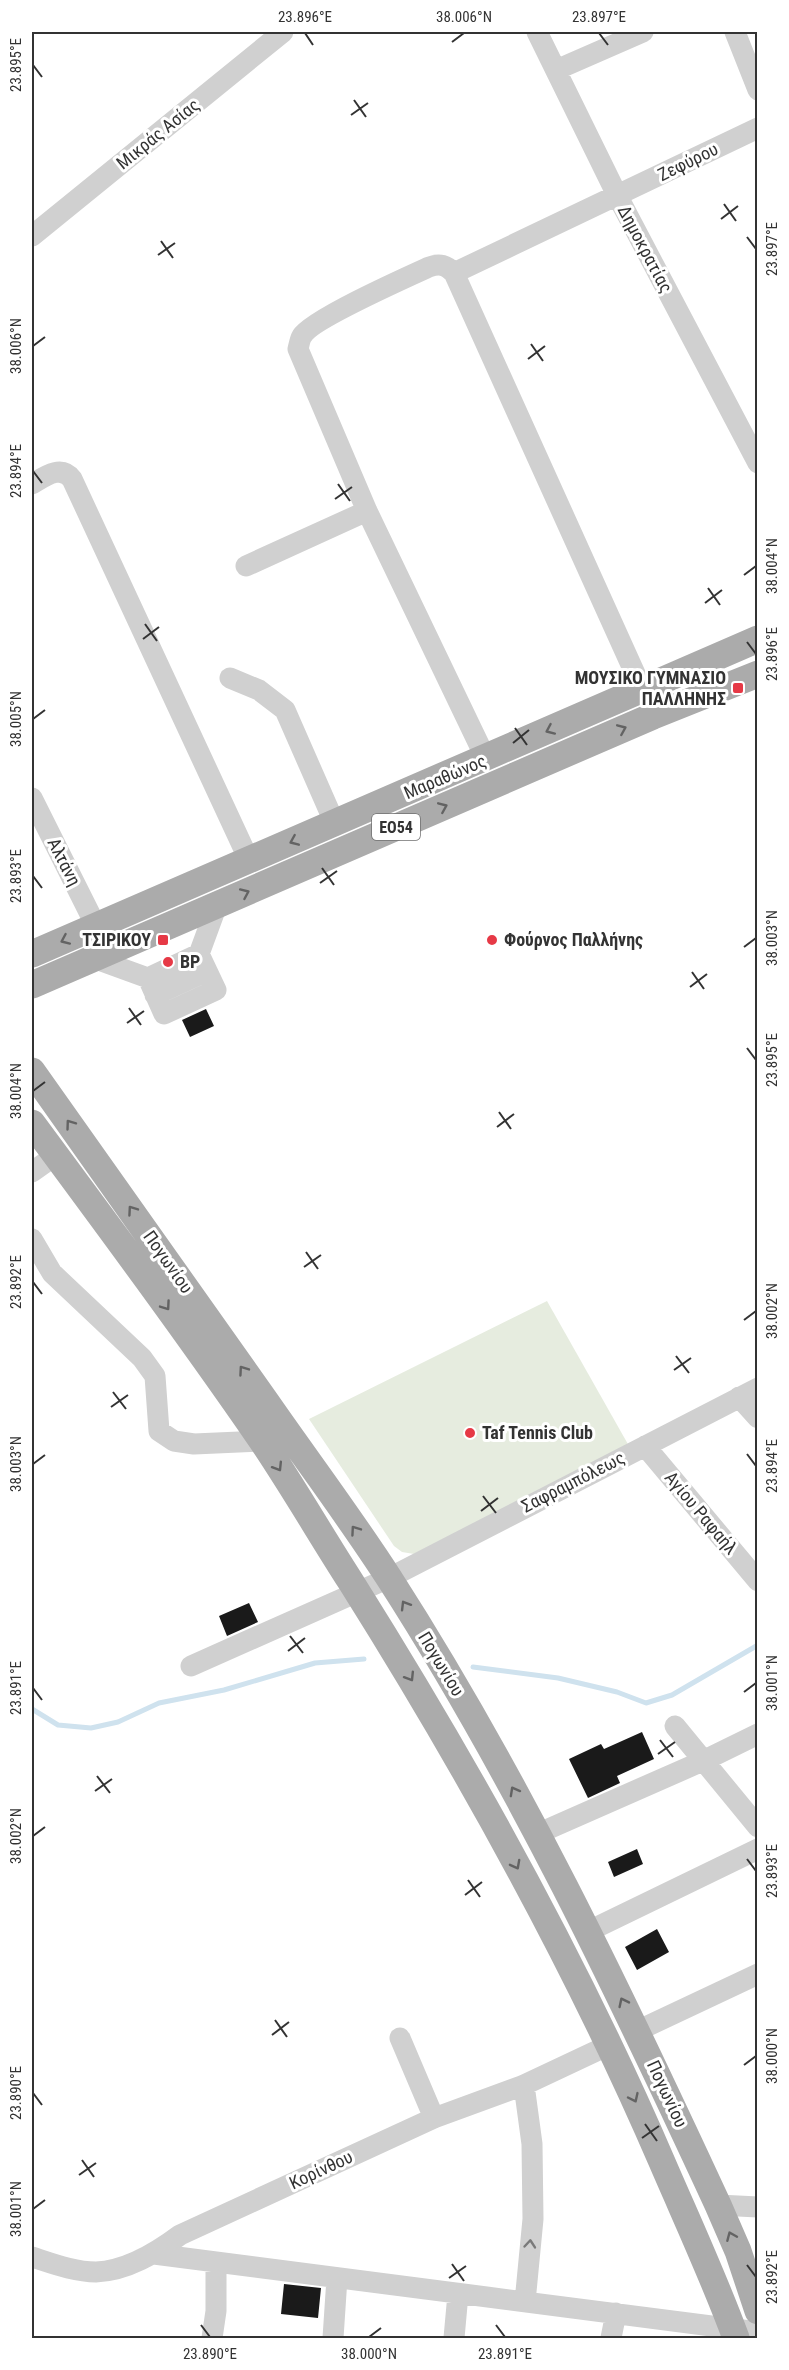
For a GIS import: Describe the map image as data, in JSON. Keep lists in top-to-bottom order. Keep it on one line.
{"streets":{"main road":["Μαραθώνος","ΕΟ54","Πογωνίου"],"street":["Μικράς Ασίας","Ζεφύρου","Δημοκρατίας","Αλτάνη","Σαφραμπόλεως","Αγίου Ραφαήλ","Κορίνθου"]},"crossings":[["Ζεφύρου","Δημοκρατίας"],["Μαραθώνος","Αλτάνη"],["Πογωνίου","Σαφραμπόλεως"],["Πογωνίου","Κορίνθου"],["Σαφραμπόλεως","Αγίου Ραφαήλ"]],"places":{"transit":["ΜΟΥΣΙΚΟ ΓΥΜΝΑΣΙΟ ΠΑΛΛΗΝΗΣ","ΤΣΙΡΙΚΟΥ"],"other":["Φούρνος Παλλήνης","BP","Taf Tennis Club"]},"coordinates":["23.896°E","38.006°N","23.897°E","23.895°E","23.894°E","38.004°N","38.005°N","23.893°E","38.003°N","23.892°E","38.002°N","38.001°N","23.891°E","38.000°N","23.890°E"]}
